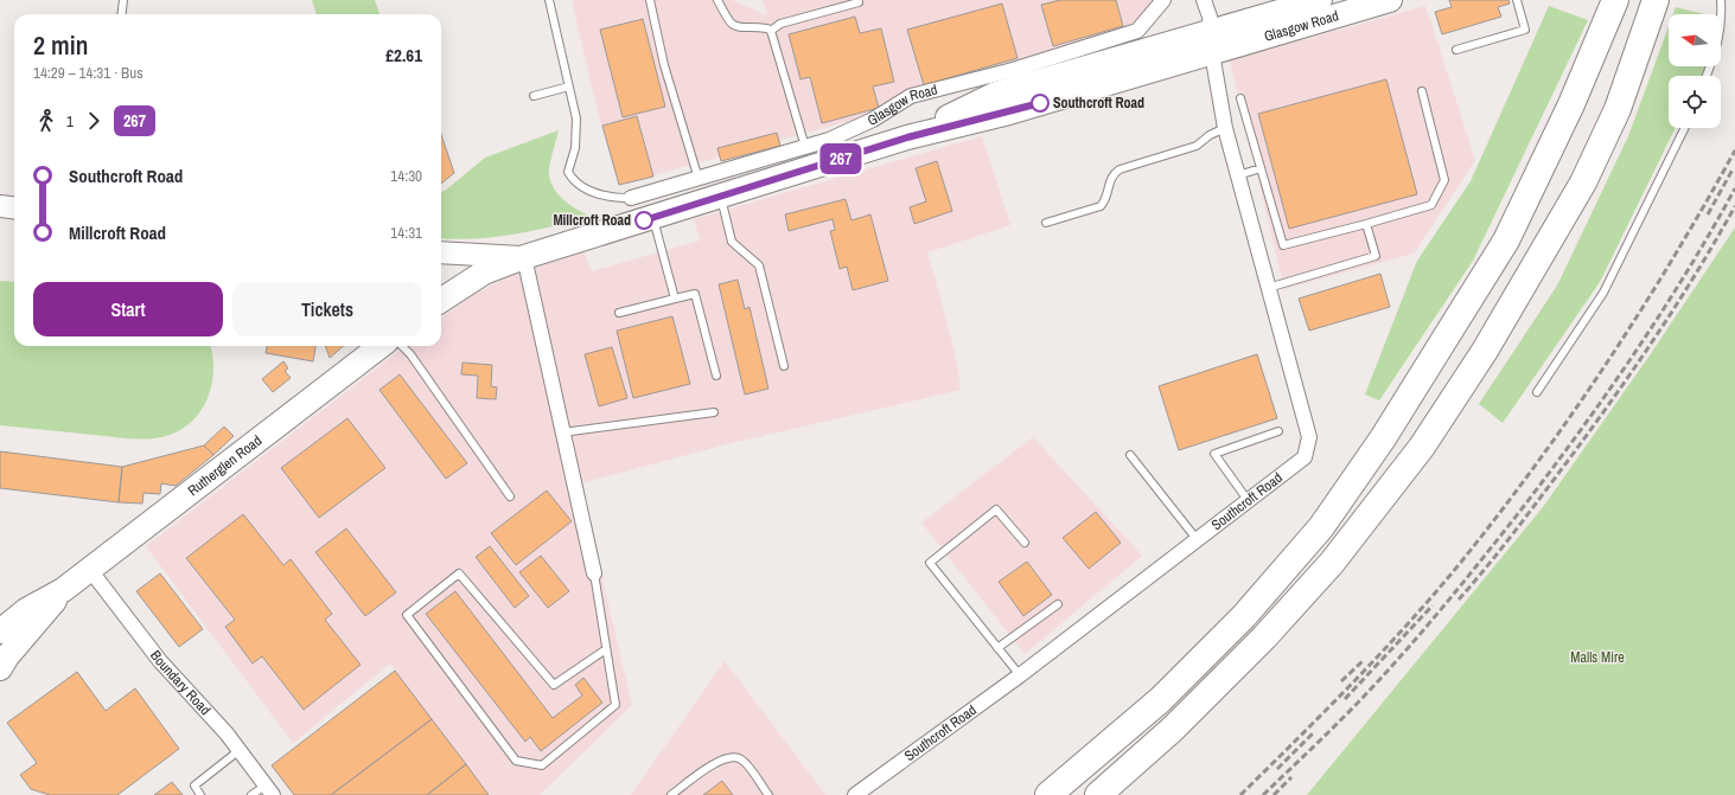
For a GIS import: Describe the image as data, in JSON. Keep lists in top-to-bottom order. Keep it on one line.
{"streets":{"main road":["Glasgow Road","Rutherglen Road"],"street":["Southcroft Road","Boundary Road"]},"crossings":[["Glasgow Road","Southcroft Road"],["Rutherglen Road","Boundary Road"]],"parks":["Malls Mire"],"places":["Southcroft Road","Millcroft Road"],"lines":["bus line 267"],"north":"left","page":{"on_map":"267","heading":["2 min","14:29 – 14:31 · Bus","£2.61"],"legs":["1","267"],"list":[{"name":"Southcroft Road","value":"14:30"},{"name":"Millcroft Road","value":"14:31"}],"buttons":["Start","Tickets"]}}
